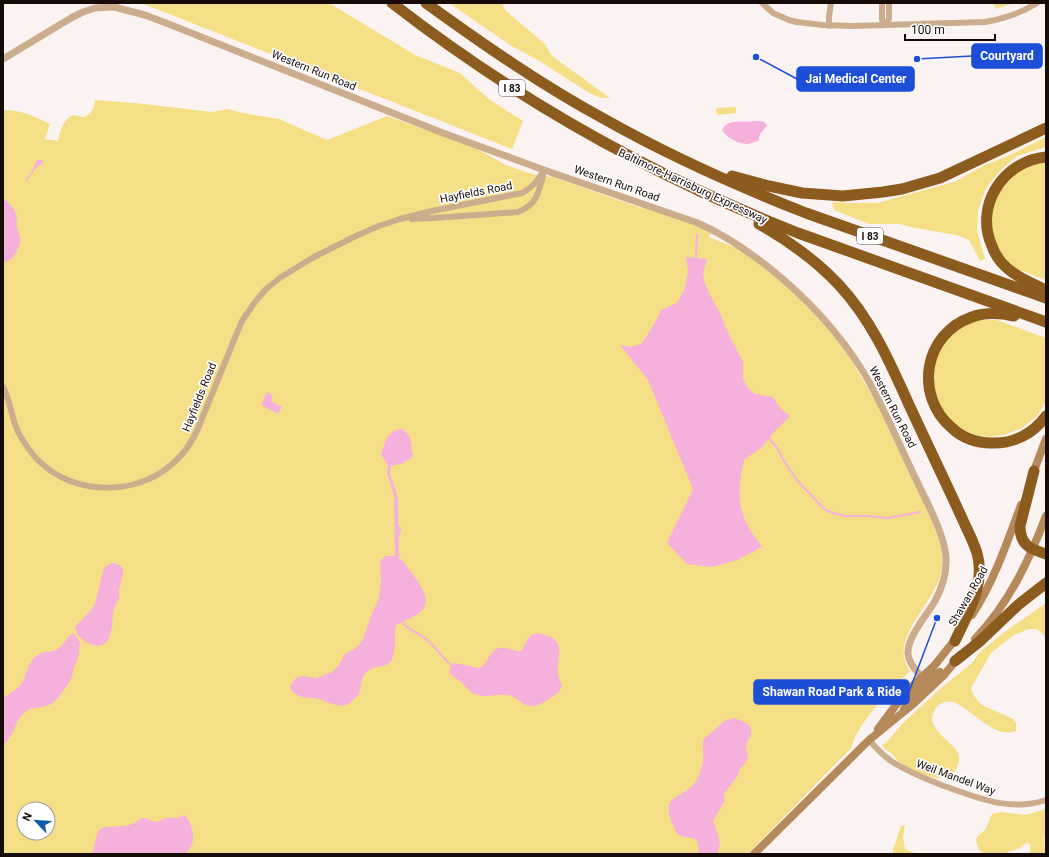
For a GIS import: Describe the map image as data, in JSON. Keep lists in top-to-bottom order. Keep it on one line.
{"streets":{"highway":["I 83","Baltimore-Harrisburg Expressway"],"main road":["Shawan Road"],"street":["Western Run Road","Hayfields Road","Weil Mandel Way"]},"crossings":[["Western Run Road","Hayfields Road"],["Western Run Road","Shawan Road"],["Shawan Road","Weil Mandel Way"]],"places":["Jai Medical Center","Courtyard","Shawan Road Park & Ride"],"scale_bar":"100 m","north":"top left"}
